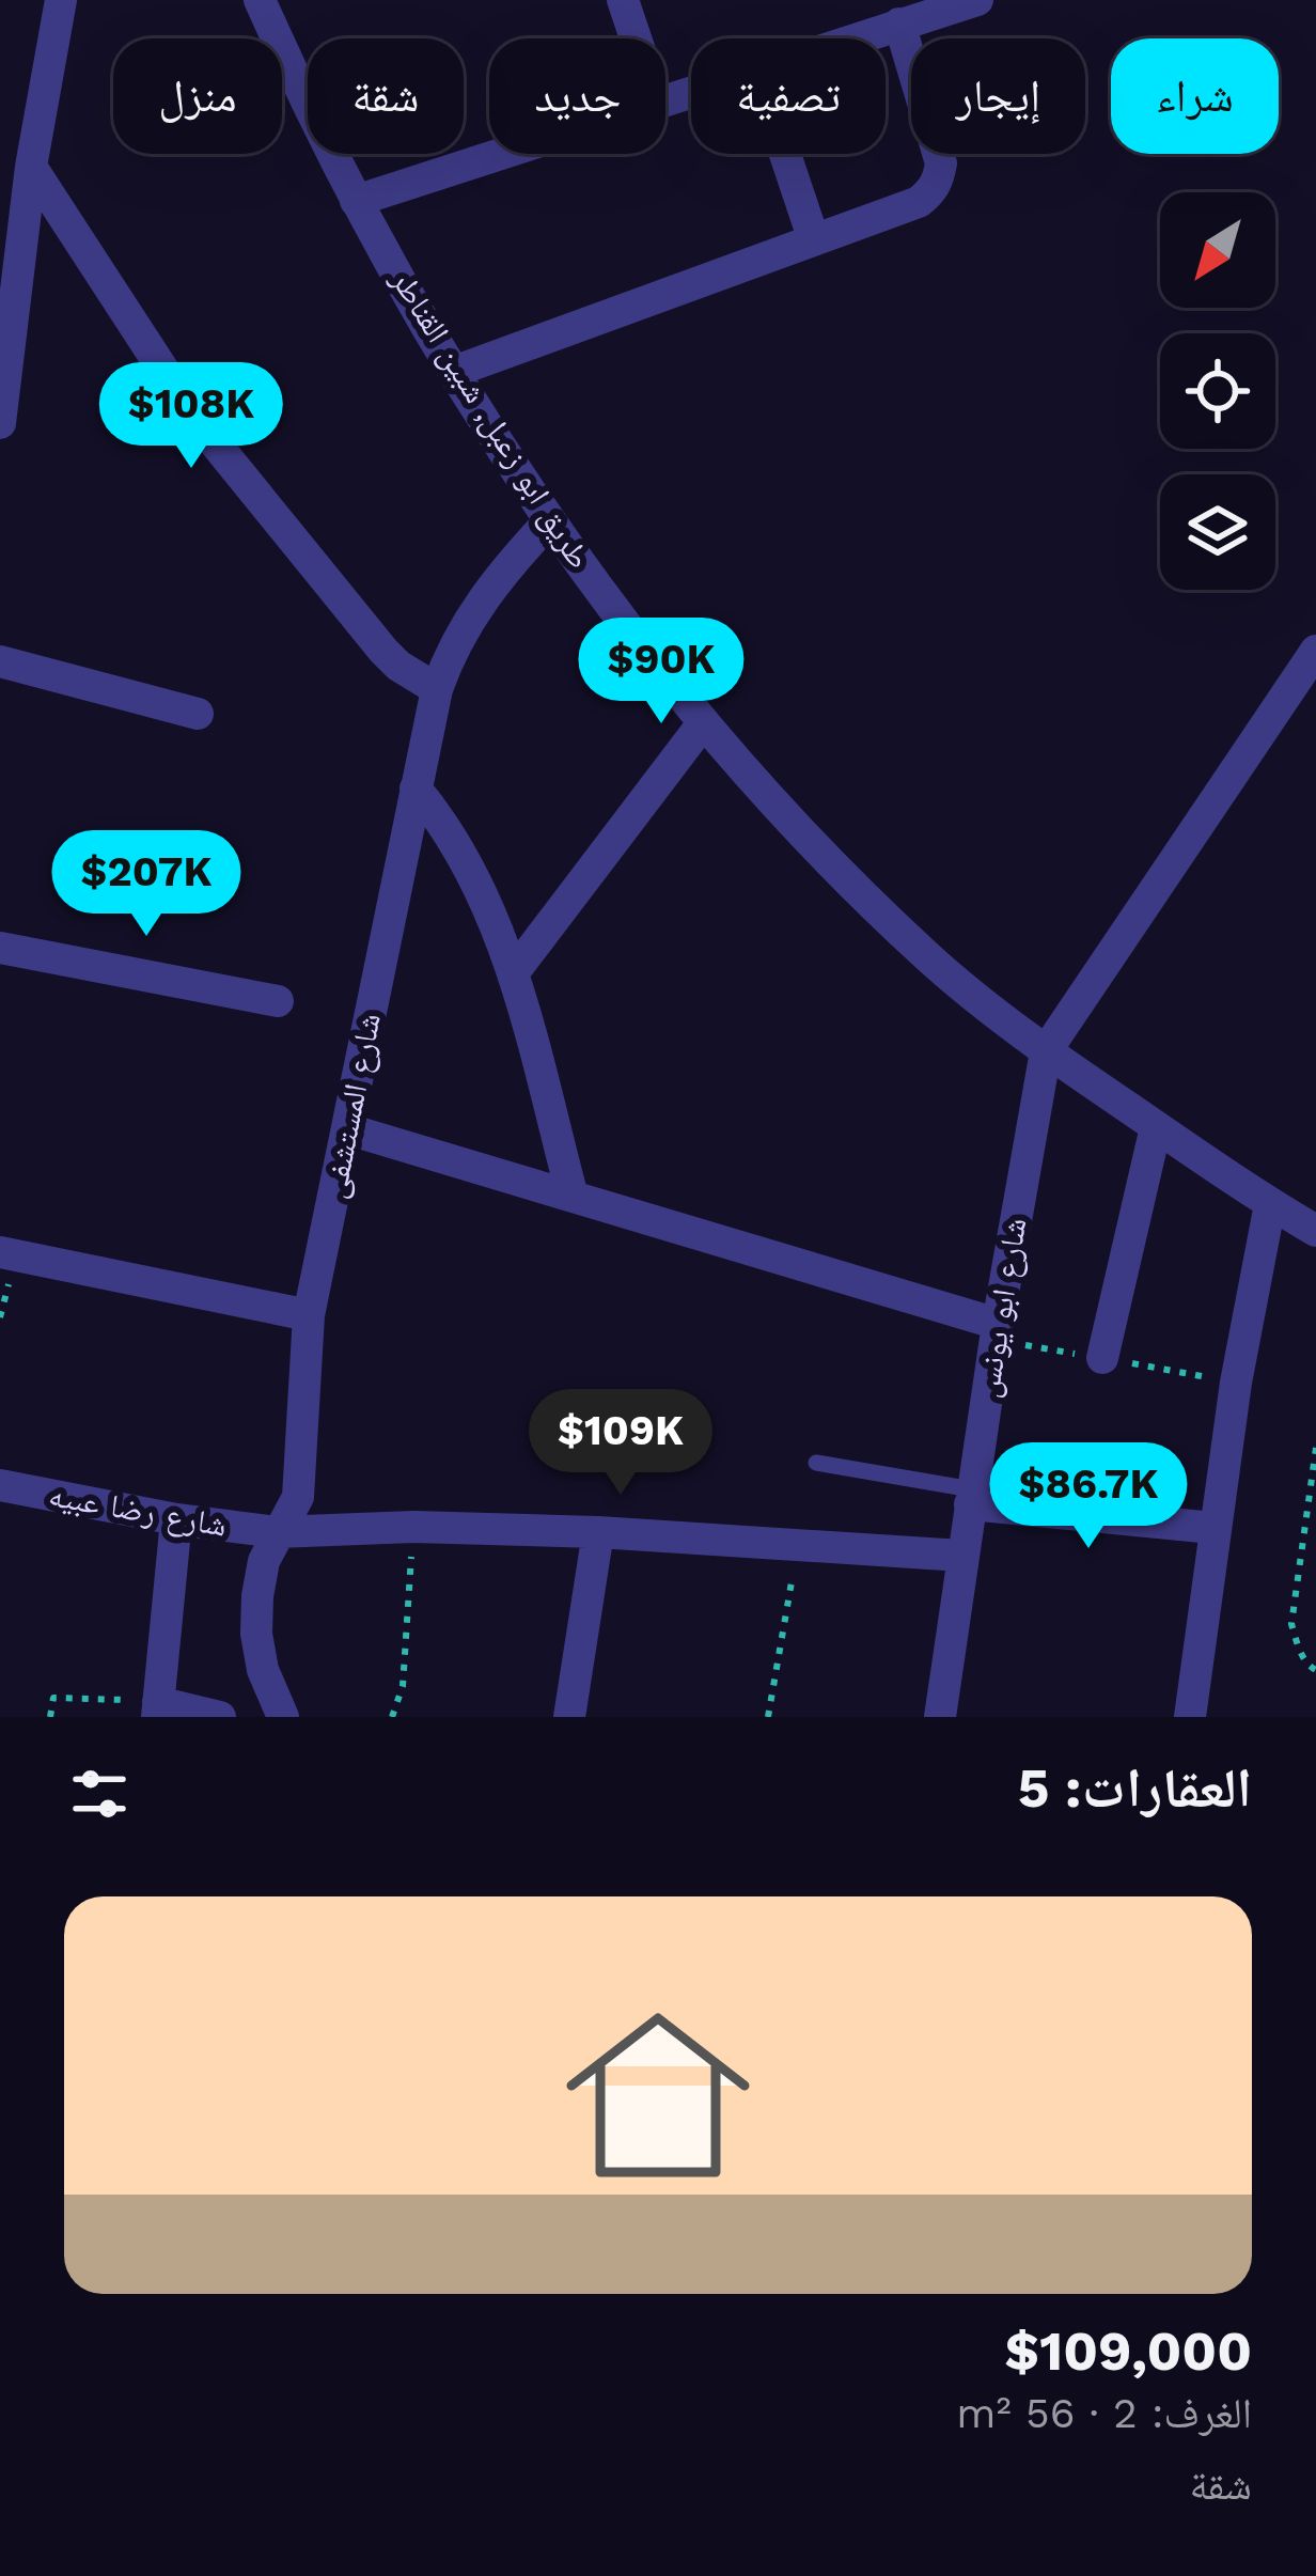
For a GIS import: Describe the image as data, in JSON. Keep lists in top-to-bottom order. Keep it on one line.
{"streets":{"street":["طريق ابو زعبل, شبين القناطر","شارع المستشفى","شارع ابو يونس","شارع رضا عبيه"]},"crossings":[["طريق ابو زعبل, شبين القناطر","شارع المستشفى"],["طريق ابو زعبل, شبين القناطر","شارع ابو يونس"],["شارع المستشفى","شارع رضا عبيه"],["شارع ابو يونس","شارع رضا عبيه"]],"north":"bottom left","page":{"chip":["شراء","إيجار","تصفية","جديد","شقة","منزل"],"price":["$108K","$90K","$207K","$109K","$86.7K"],"heading":"العقارات: 5","list":[{"name":"$109,000","note":"الغرف: 2 · 56 m² · شقة"}]}}
